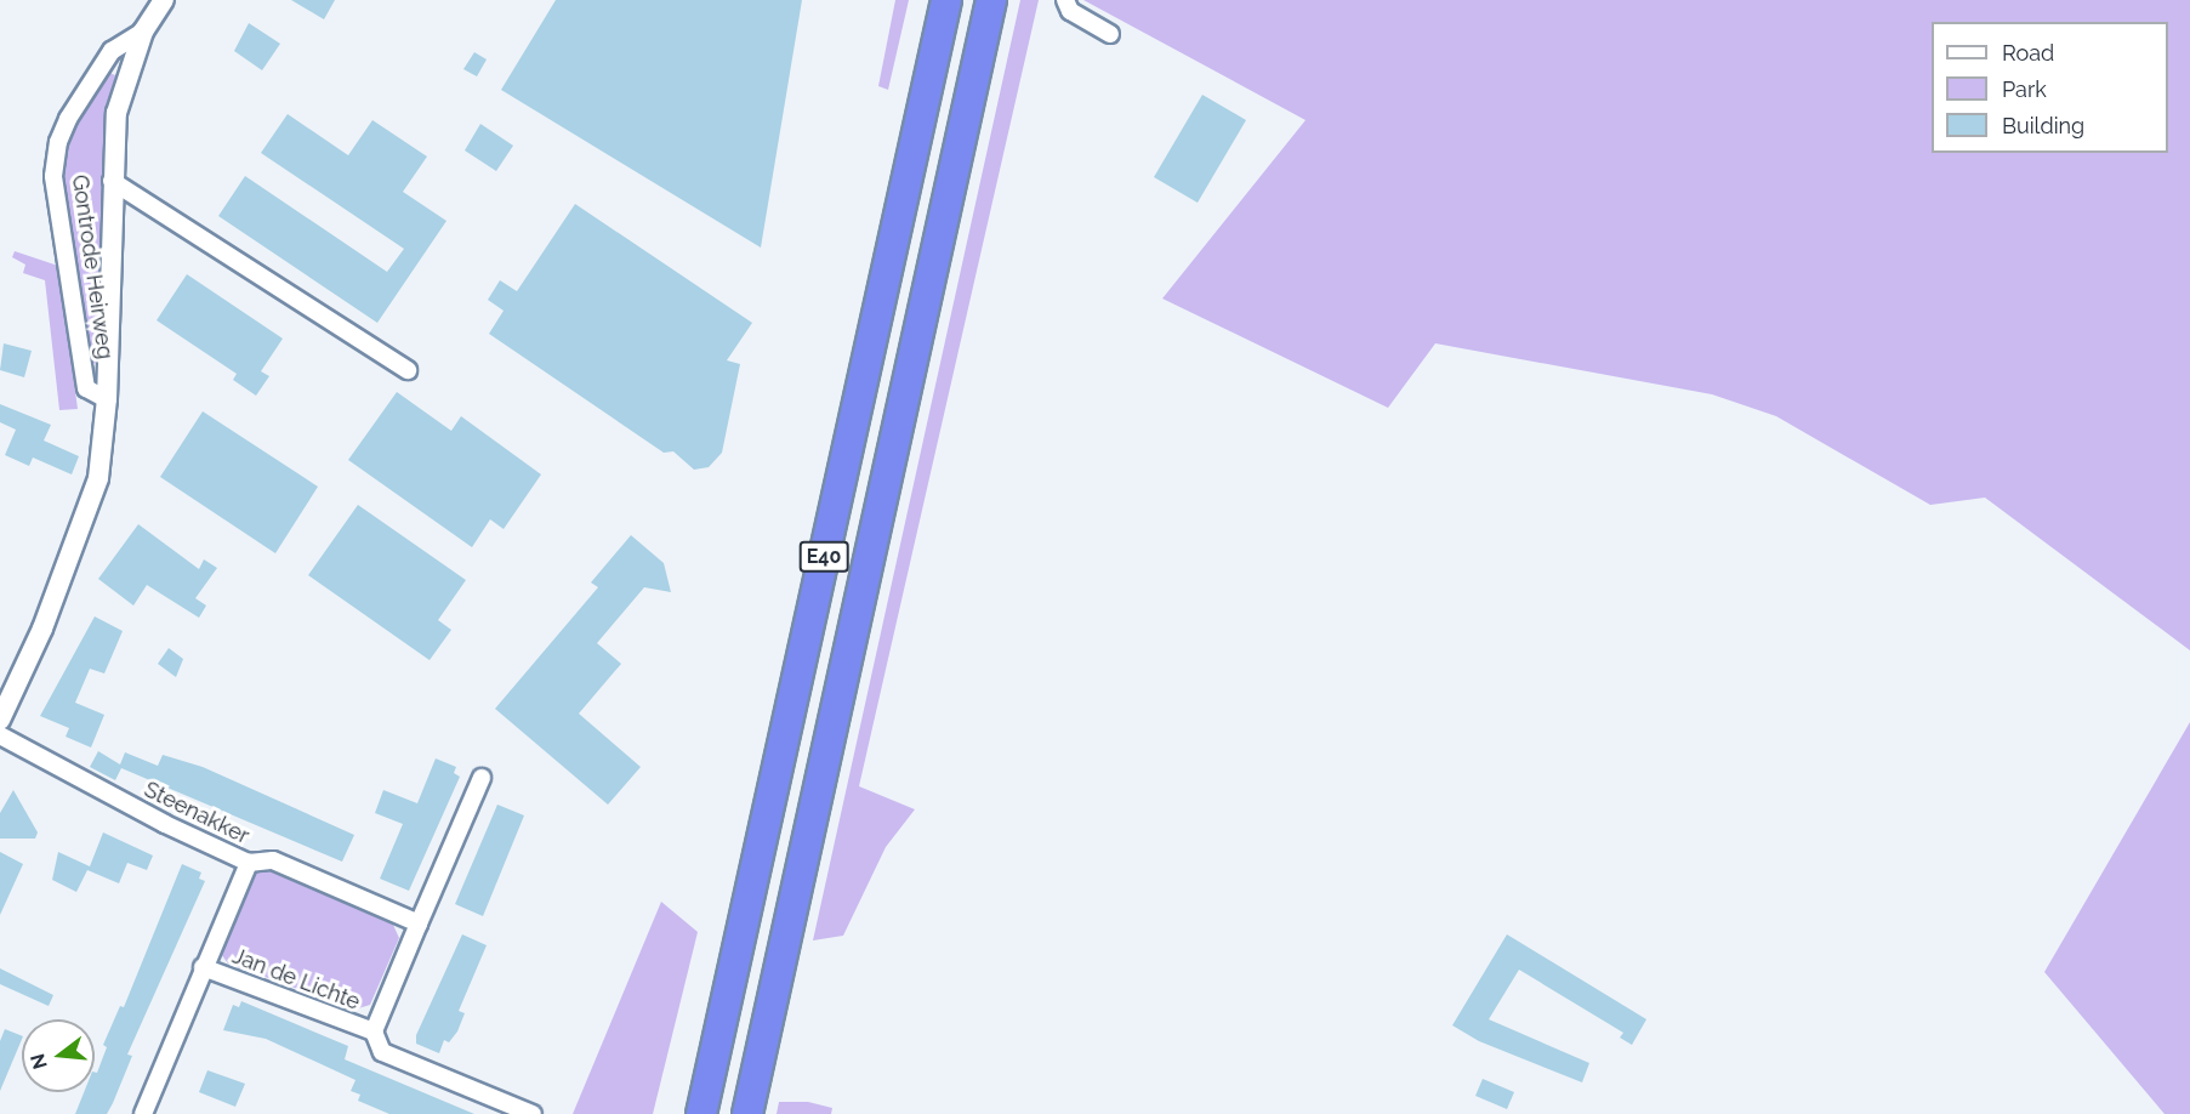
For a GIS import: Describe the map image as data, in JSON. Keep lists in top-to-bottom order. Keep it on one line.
{"streets":{"highway":["E40"],"street":["Gontrode Heirweg","Steenakker","Jan de Lichte"]},"crossings":[["Steenakker","Jan de Lichte"]],"legend":["Road","Park","Building"],"north":"left"}
